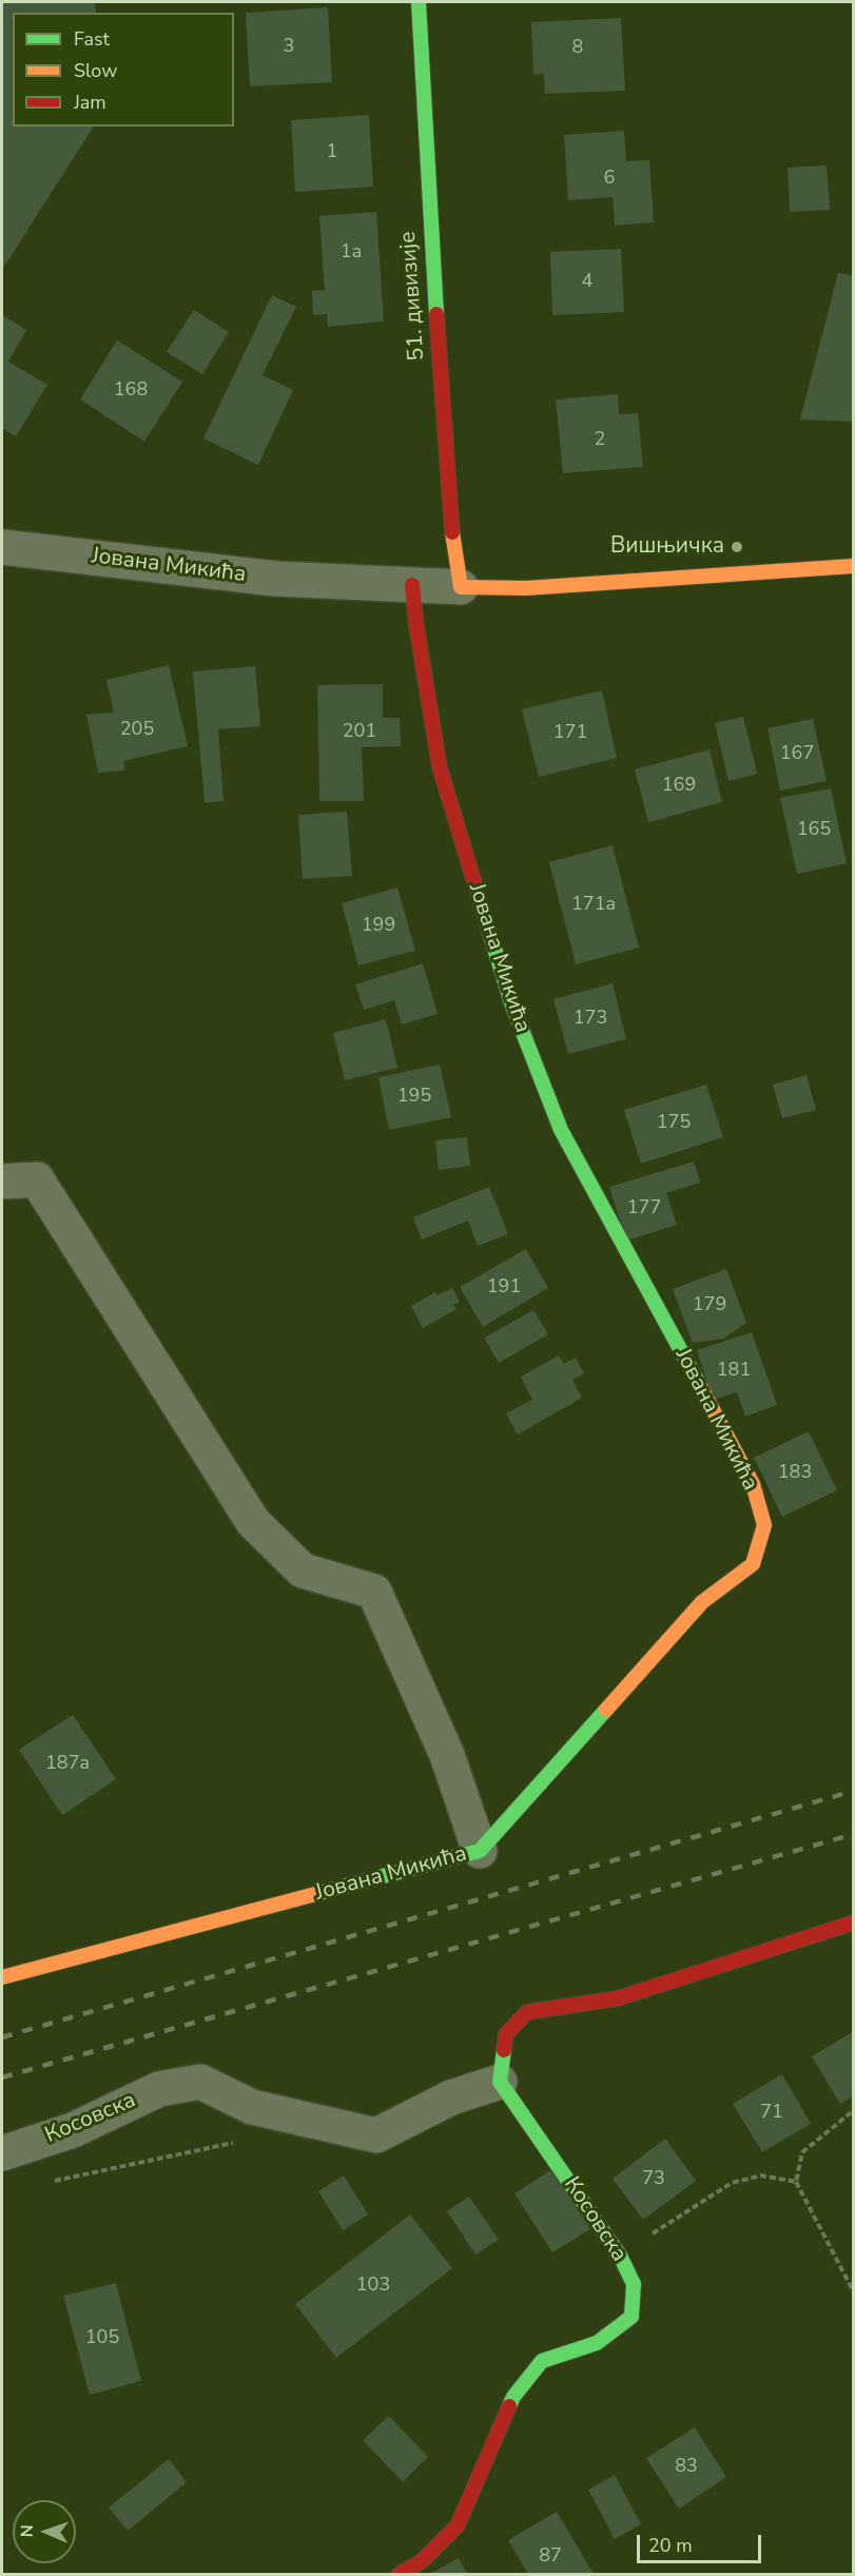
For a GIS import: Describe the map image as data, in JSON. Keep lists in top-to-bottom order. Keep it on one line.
{"streets":{"street":["51. дивизије","Јована Микића","Косовска"]},"crossings":[["51. дивизије","Јована Микића"]],"places":["Вишњичка"],"house_numbers":["3","8","1","6","1a","4","168","2","205","201","171","167","169","165","171a","199","173","195","175","177","191","179","181","183","187a","71","73","103","105","83","87"],"legend":["Fast","Slow","Jam"],"scale_bar":"20 m","north":"left"}
